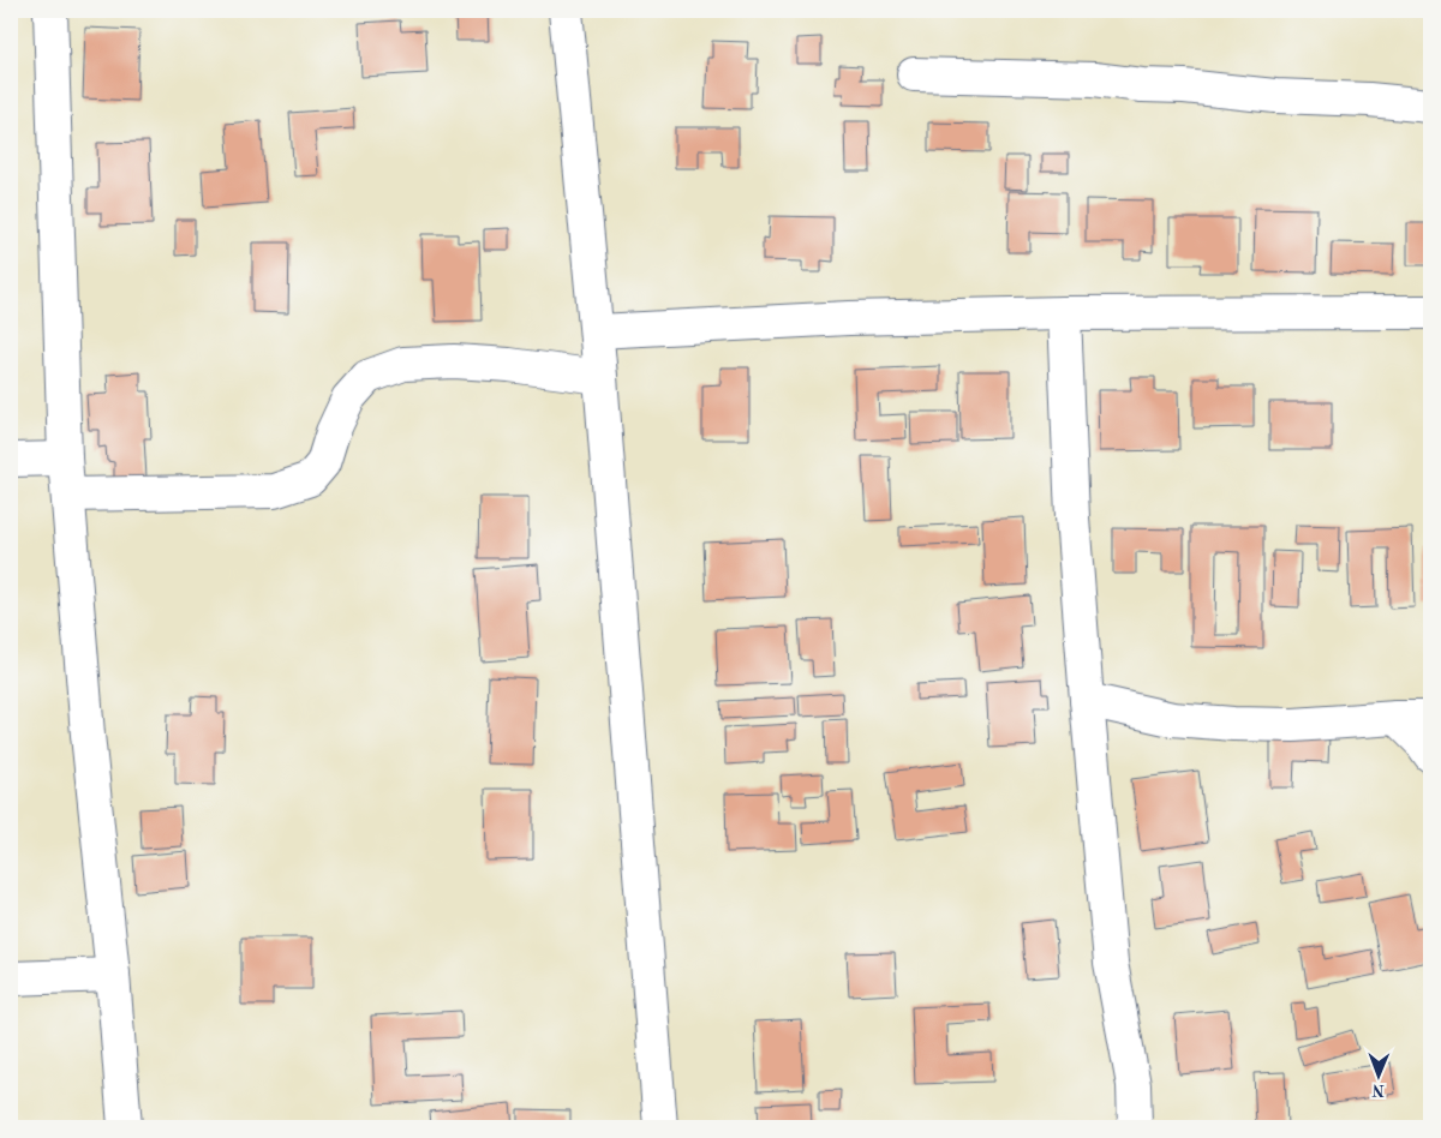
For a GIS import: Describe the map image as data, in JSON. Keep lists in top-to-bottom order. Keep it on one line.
{"north":"bottom"}
